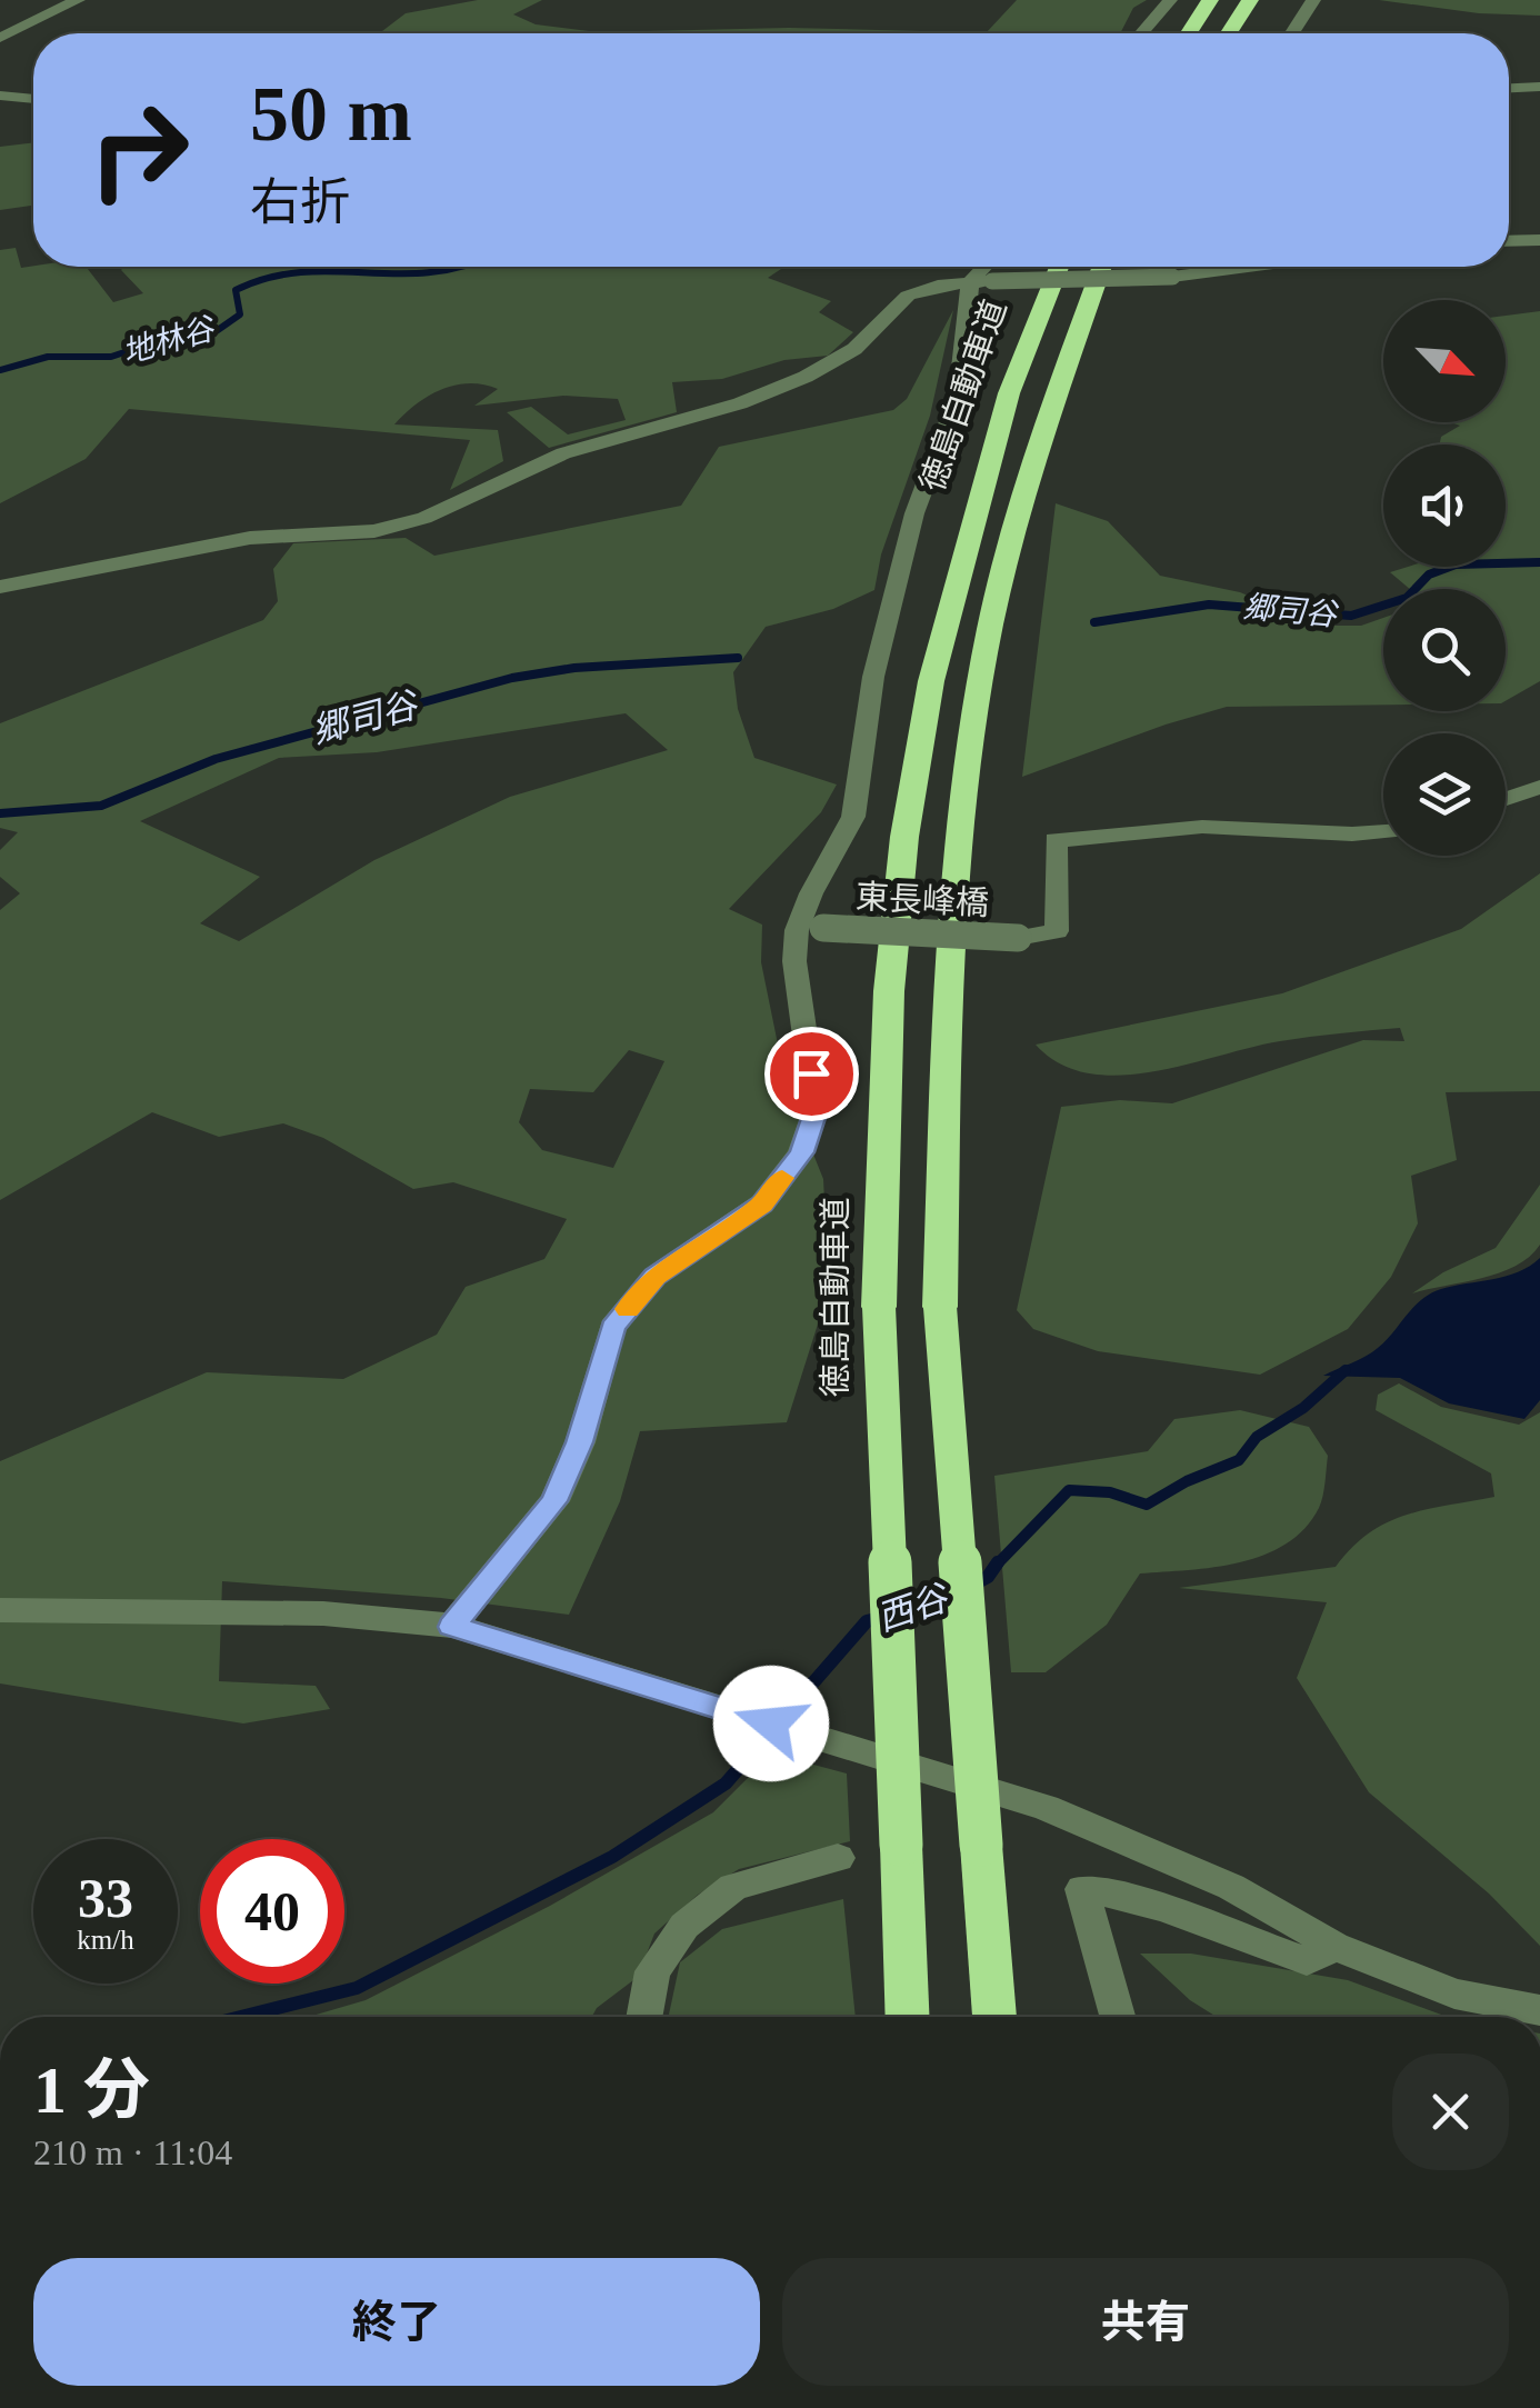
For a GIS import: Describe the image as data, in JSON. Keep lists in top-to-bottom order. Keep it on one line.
{"streets":{"highway":["徳島自動車道"],"street":["東長峰橋"]},"water":["地林谷","郷司谷","西谷"],"north":"bottom right","page":{"turn":["50 m","右折"],"speed":"33 km/h","limit":"40","heading":["1 分","210 m · 11:04"],"buttons":["終了","共有"]}}
